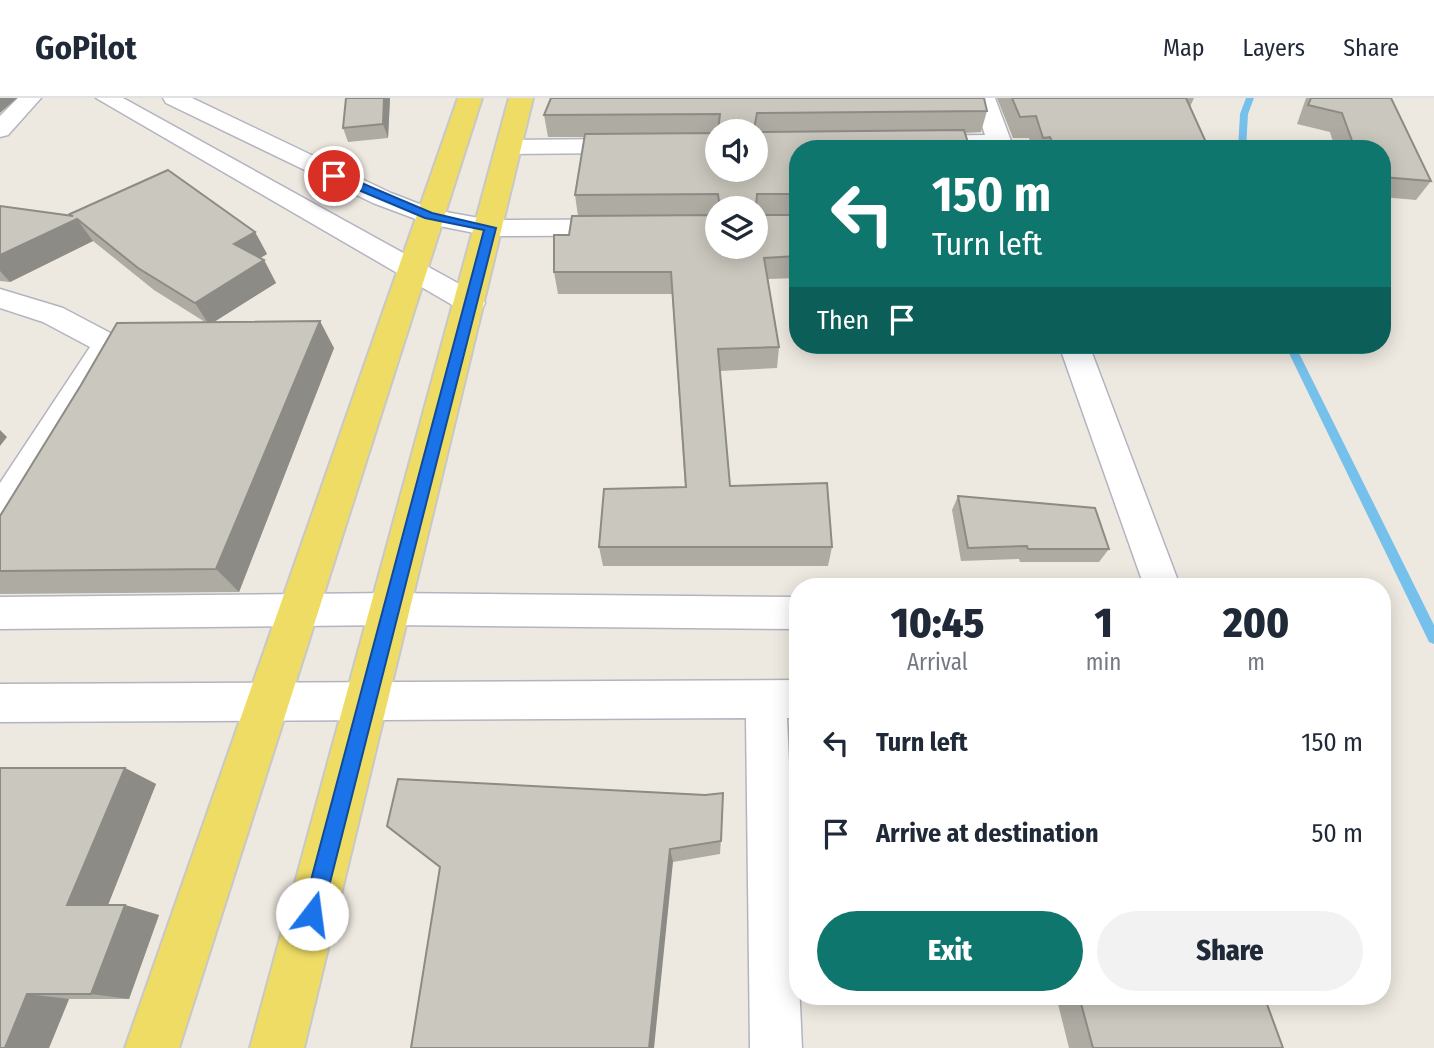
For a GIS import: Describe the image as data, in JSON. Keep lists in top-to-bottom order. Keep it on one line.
{"page":{"header":"GoPilot","nav":["Map","Layers","Share"],"turn":["150 m","Turn left"],"then":"Then","eta":["10:45","Arrival","1","min","200","m"],"list":[{"name":"Turn left","value":"150 m"},{"name":"Arrive at destination","value":"50 m"}],"buttons":["Exit","Share"]}}
